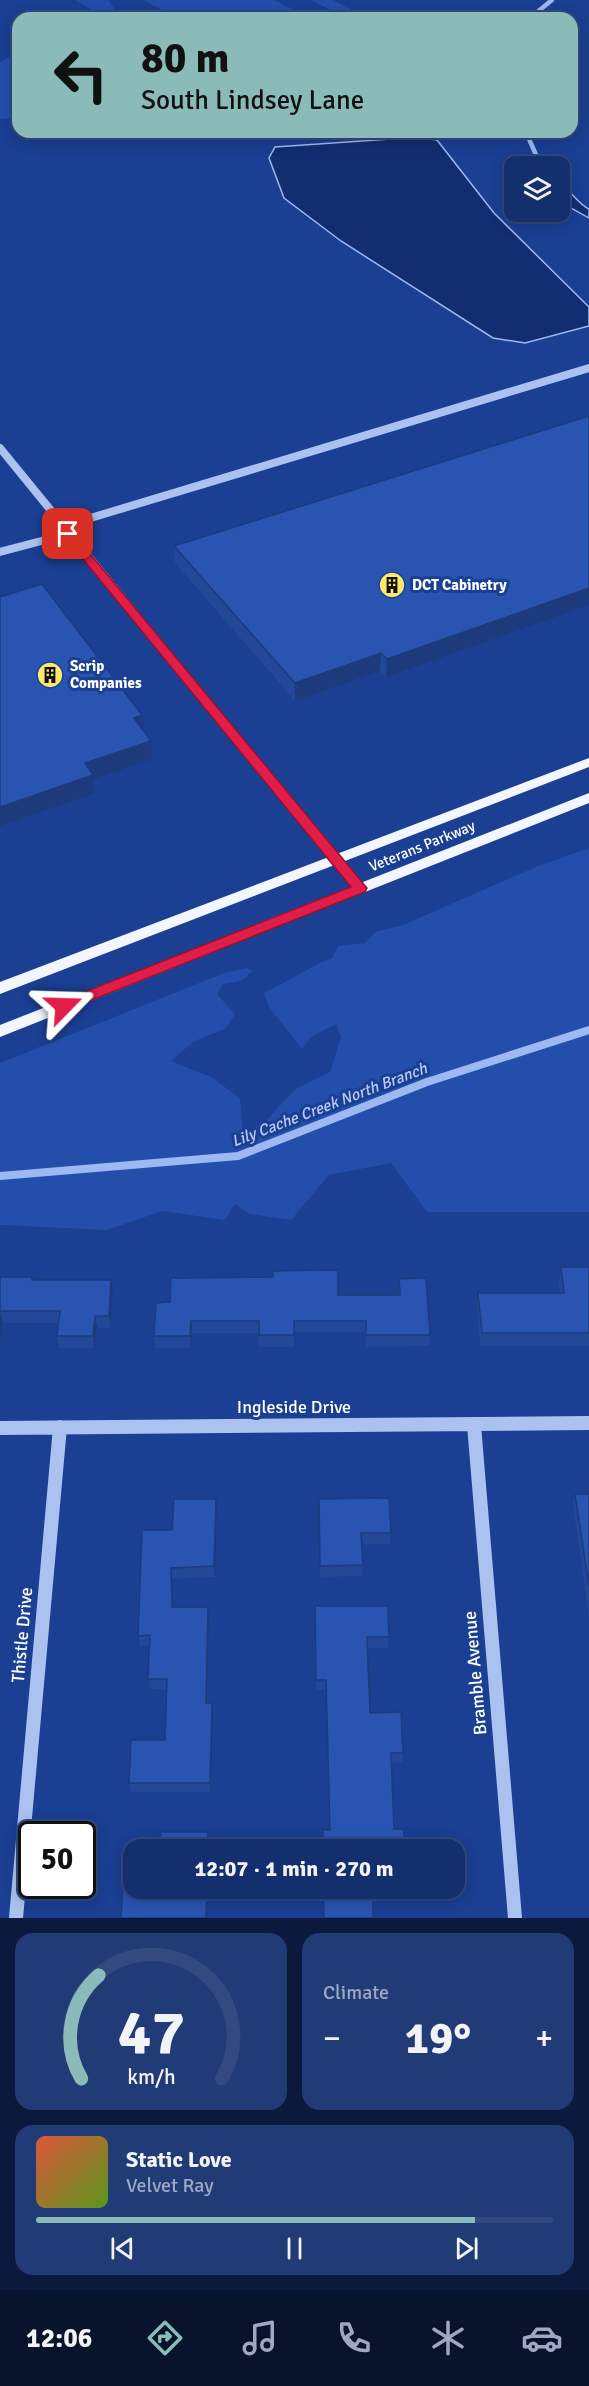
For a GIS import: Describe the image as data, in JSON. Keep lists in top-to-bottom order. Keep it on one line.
{"streets":{"main road":["Veterans Parkway"],"street":["Ingleside Drive","Thistle Drive","Bramble Avenue"]},"crossings":[["Ingleside Drive","Thistle Drive"],["Ingleside Drive","Bramble Avenue"]],"water":["Lily Cache Creek North Branch"],"places":{"building":["DCT Cabinetry","Scrip Companies"]},"page":{"turn":["80 m","South Lindsey Lane"],"limit":"50","trip":"12:07 · 1 min · 270 m","tile":"Climate","heat":["−","19°","+"],"song":["Static Love","Velvet Ray"],"tabs":"12:06","gauge":["47","km/h"]}}
